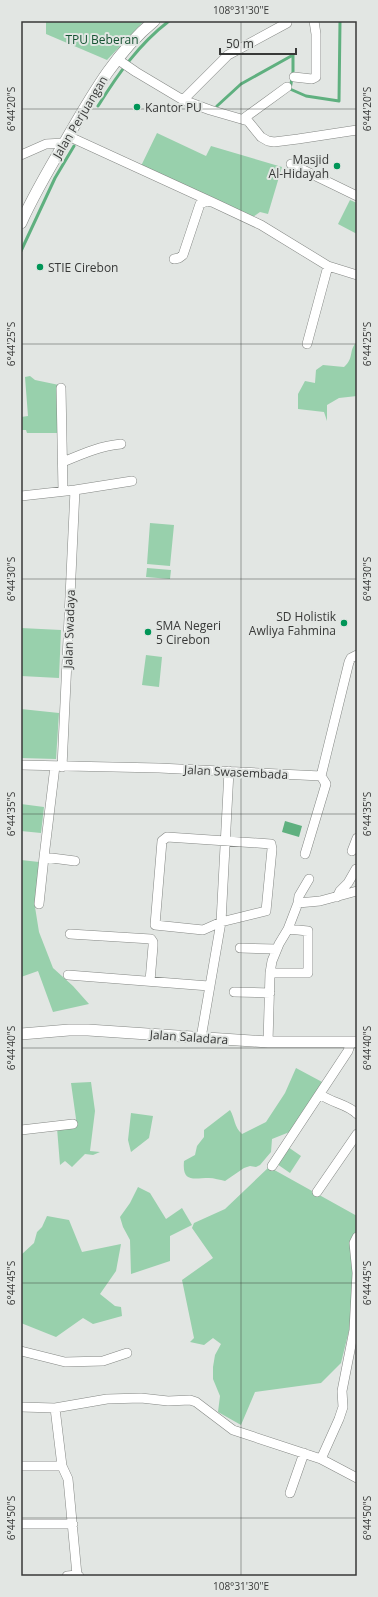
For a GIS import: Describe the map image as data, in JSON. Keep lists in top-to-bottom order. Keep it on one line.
{"streets":{"street":["Jalan Perjuangan","Jalan Swadaya","Jalan Swasembada","Jalan Saladara"]},"crossings":[["Jalan Swadaya","Jalan Swasembada"]],"parks":["TPU Beberan"],"places":["Kantor PU","Masjid Al-Hidayah","STIE Cirebon","SD Holistik Awliya Fahmina","SMA Negeri 5 Cirebon"],"scale_bar":"50 m","coordinates":["108°31'30\"E","6°44'20\"S","6°44'25\"S","6°44'30\"S","6°44'35\"S","6°44'40\"S","6°44'45\"S","6°44'50\"S"]}
